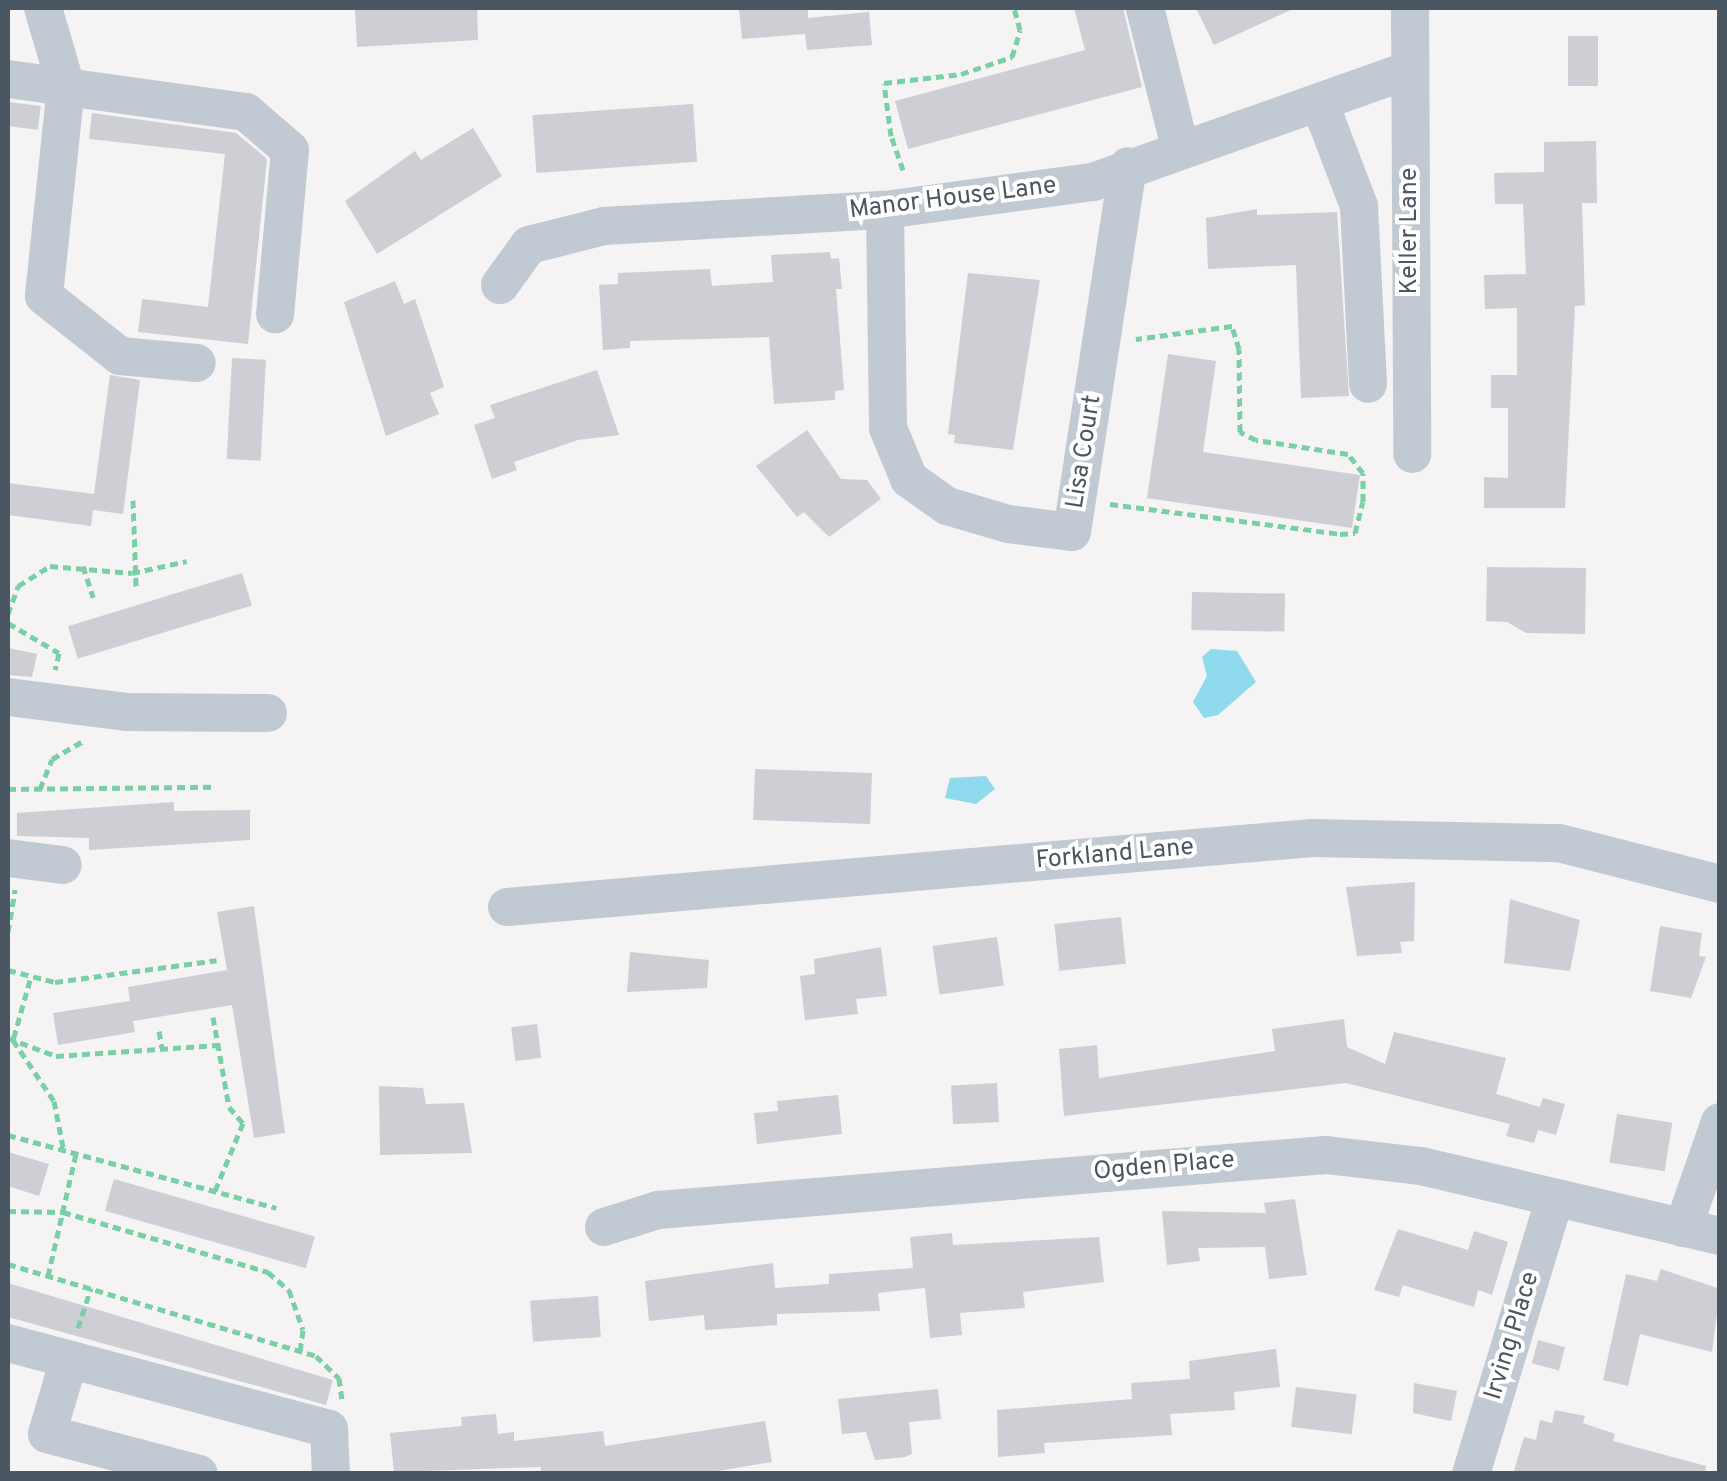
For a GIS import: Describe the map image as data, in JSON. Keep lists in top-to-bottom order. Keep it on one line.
{"streets":{"street":["Manor House Lane","Keller Lane","Lisa Court","Forkland Lane","Ogden Place","Irving Place"]},"crossings":[["Manor House Lane","Keller Lane"],["Manor House Lane","Lisa Court"],["Ogden Place","Irving Place"]]}
